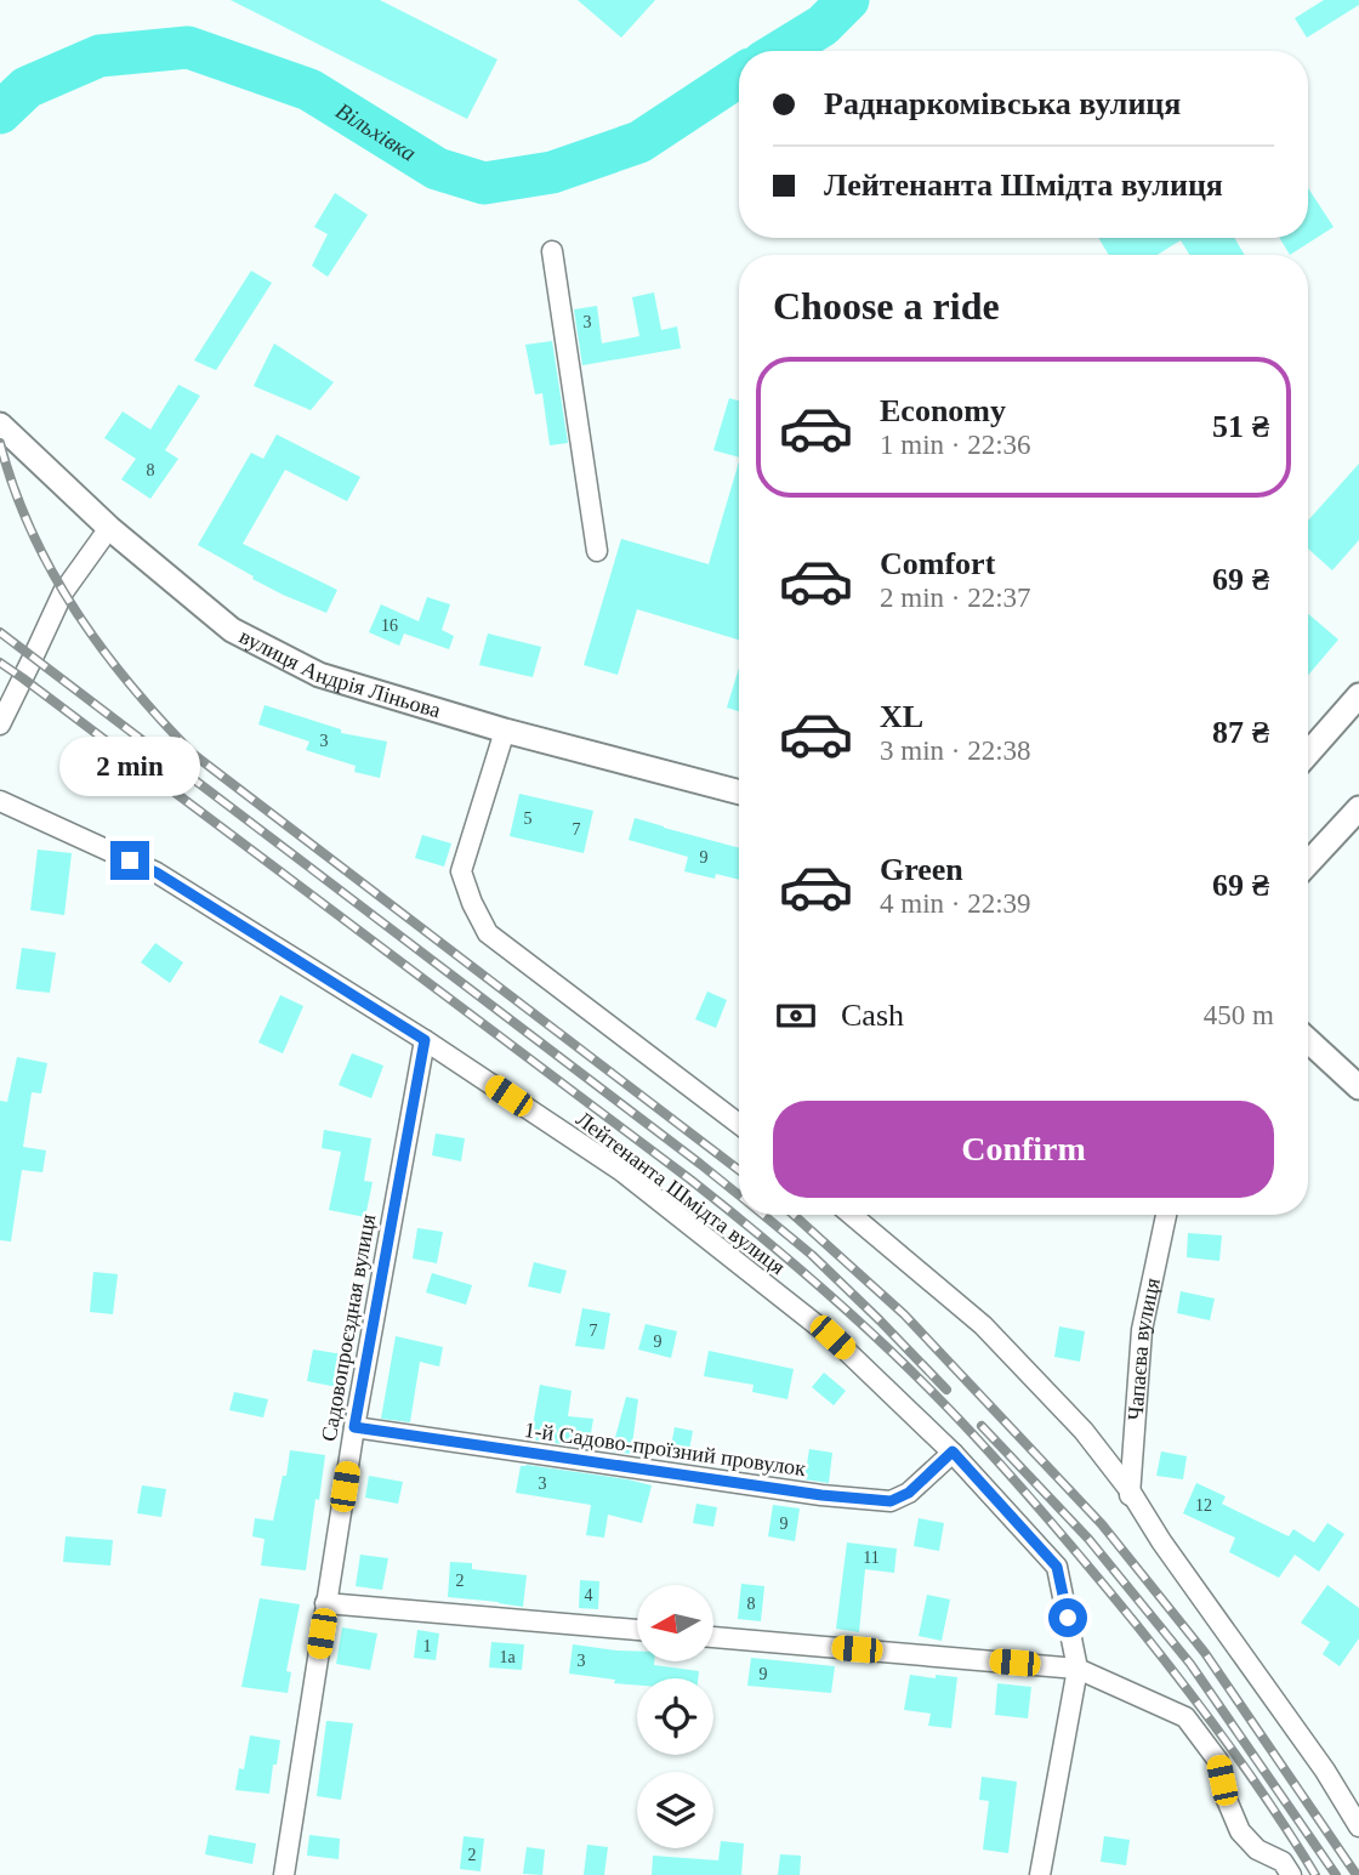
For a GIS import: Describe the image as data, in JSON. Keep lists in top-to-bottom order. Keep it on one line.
{"streets":{"street":["вулиця Андрія Ліньова","Лейтенанта Шмідта вулиця","Садовопроєздная вулиця","Чапаєва вулиця","1-й Садово-проїзний провулок"]},"crossings":[["Лейтенанта Шмідта вулиця","Садовопроєздная вулиця"],["Лейтенанта Шмідта вулиця","1-й Садово-проїзний провулок"],["Садовопроєздная вулиця","1-й Садово-проїзний провулок"]],"water":["Вільхівка"],"house_numbers":["3","8","16","3","5","7","9","7","9","3","12","9","11","2","4","8","1","1а","3","9","2"],"north":"left","page":{"banner":["Раднаркомівська вулиця","Лейтенанта Шмідта вулиця"],"heading":"Choose a ride","list":[{"name":"Economy","note":"1 min · 22:36","value":"51 ₴"},{"name":"Comfort","note":"2 min · 22:37","value":"69 ₴"},{"name":"XL","note":"3 min · 22:38","value":"87 ₴"},{"name":"Green","note":"4 min · 22:39","value":"69 ₴"}],"bubble":"2 min","pay":["Cash","450 m"],"buttons":"Confirm"}}
